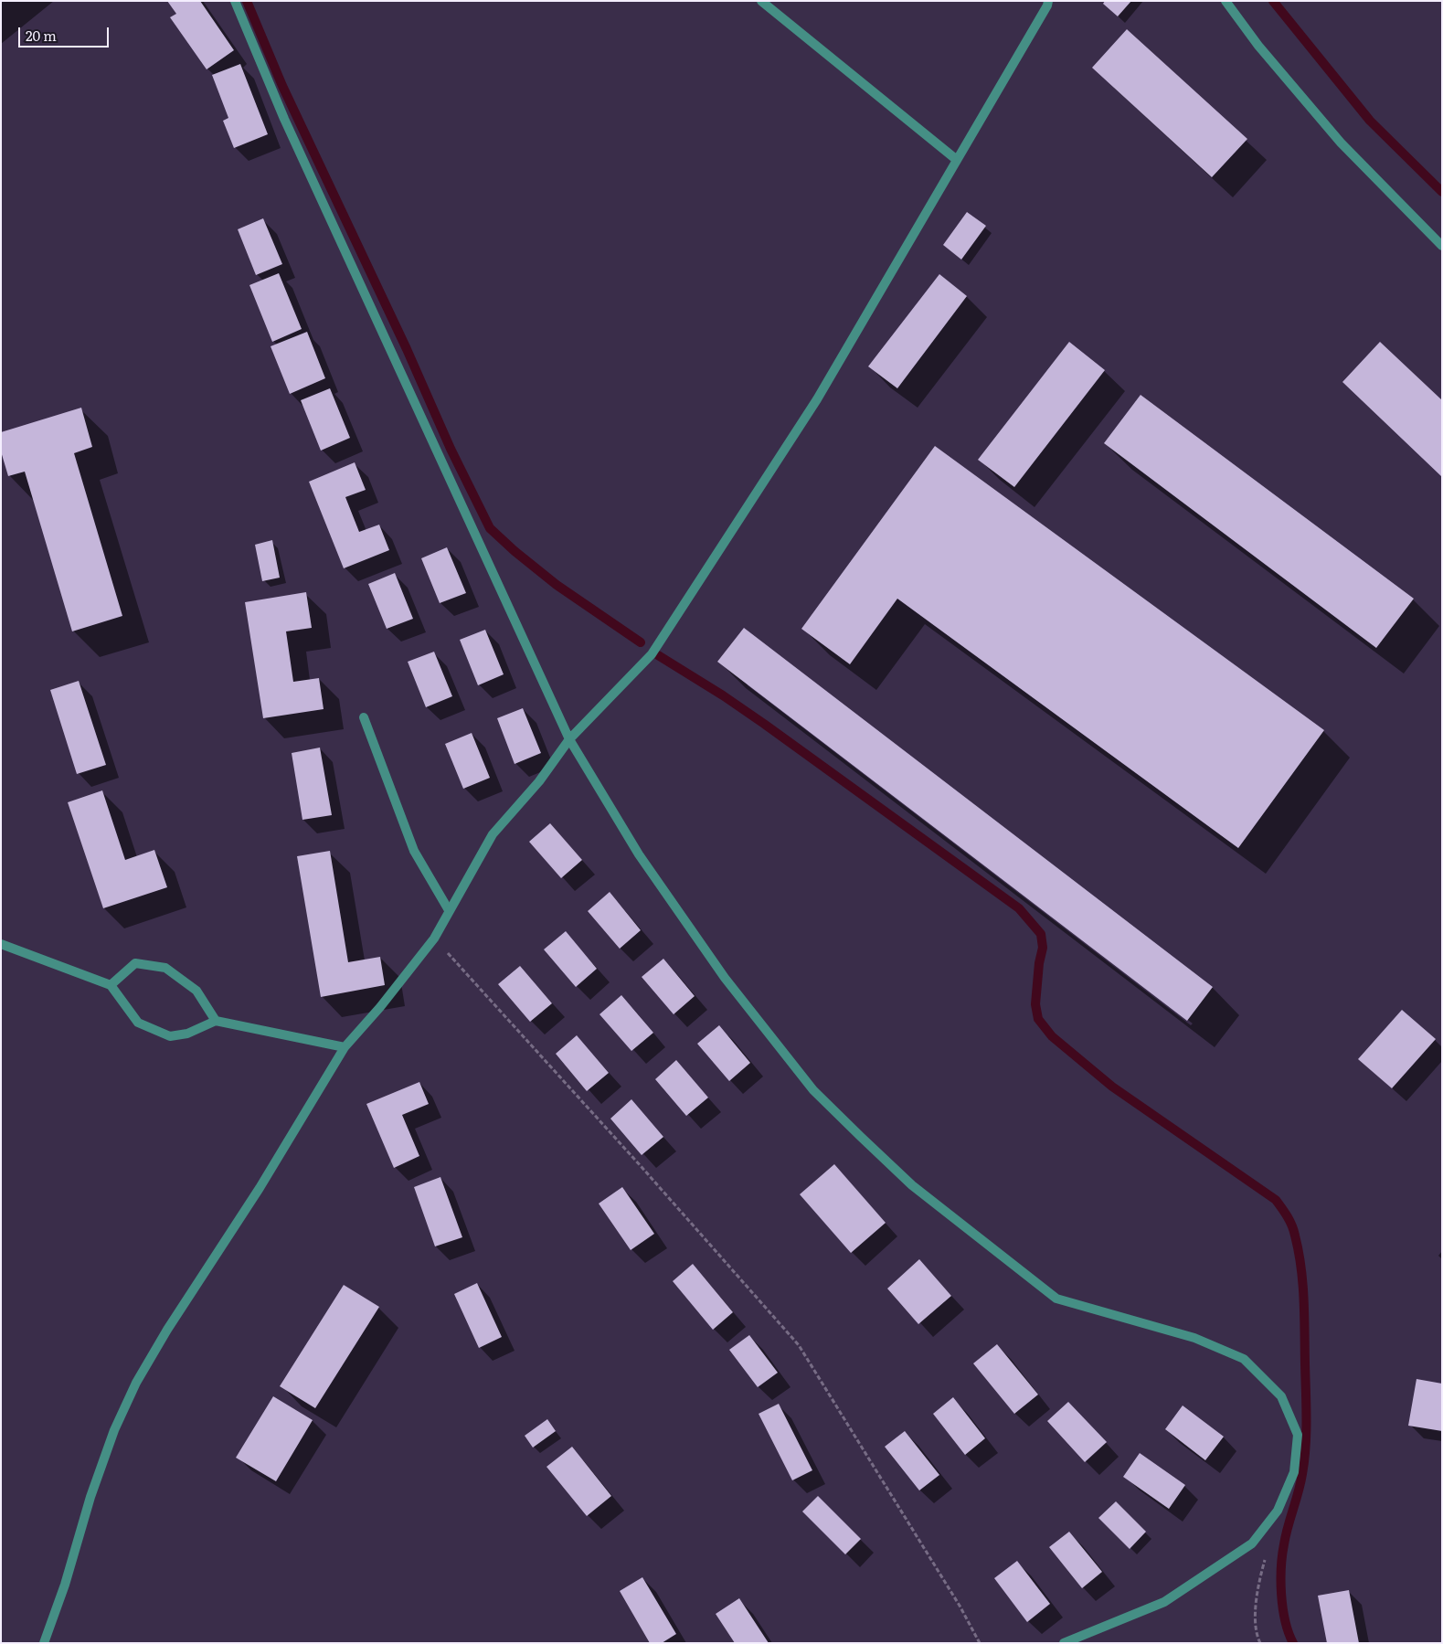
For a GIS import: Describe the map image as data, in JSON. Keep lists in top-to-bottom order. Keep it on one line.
{"scale_bar":"20 m"}
